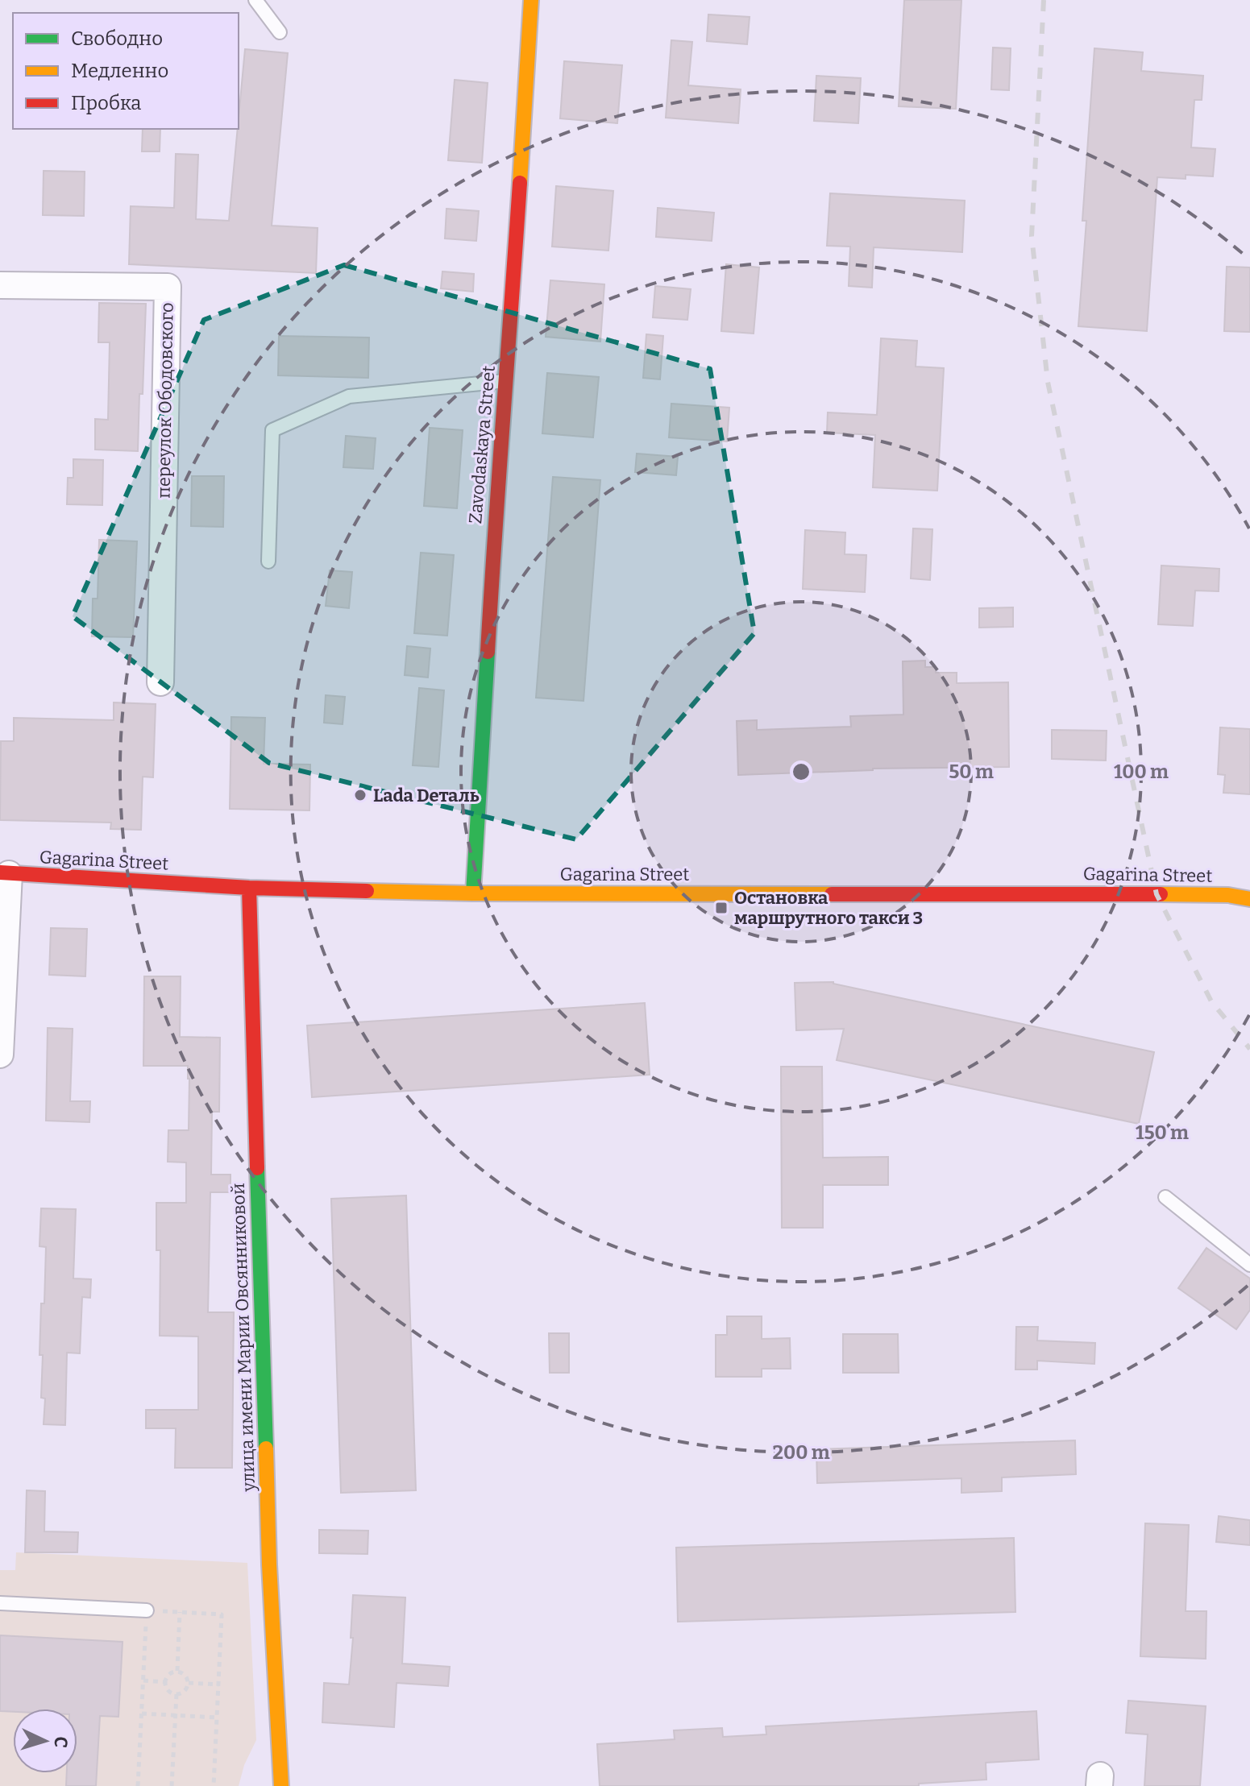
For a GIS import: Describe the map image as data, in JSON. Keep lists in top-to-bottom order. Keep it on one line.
{"streets":{"street":["переулок Ободовского","Zavodaskaya Street","Gagarina Street","улица имени Марии Овсянниковой"]},"crossings":[["Zavodaskaya Street","Gagarina Street"],["Gagarina Street","улица имени Марии Овсянниковой"]],"places":{"other":["Lada Dеталь"],"transit":["Остановка маршрутного такси 3"]},"legend":["Свободно","Медленно","Пробка"],"north":"right","rings":["50 m","100 m","150 m","200 m"]}
